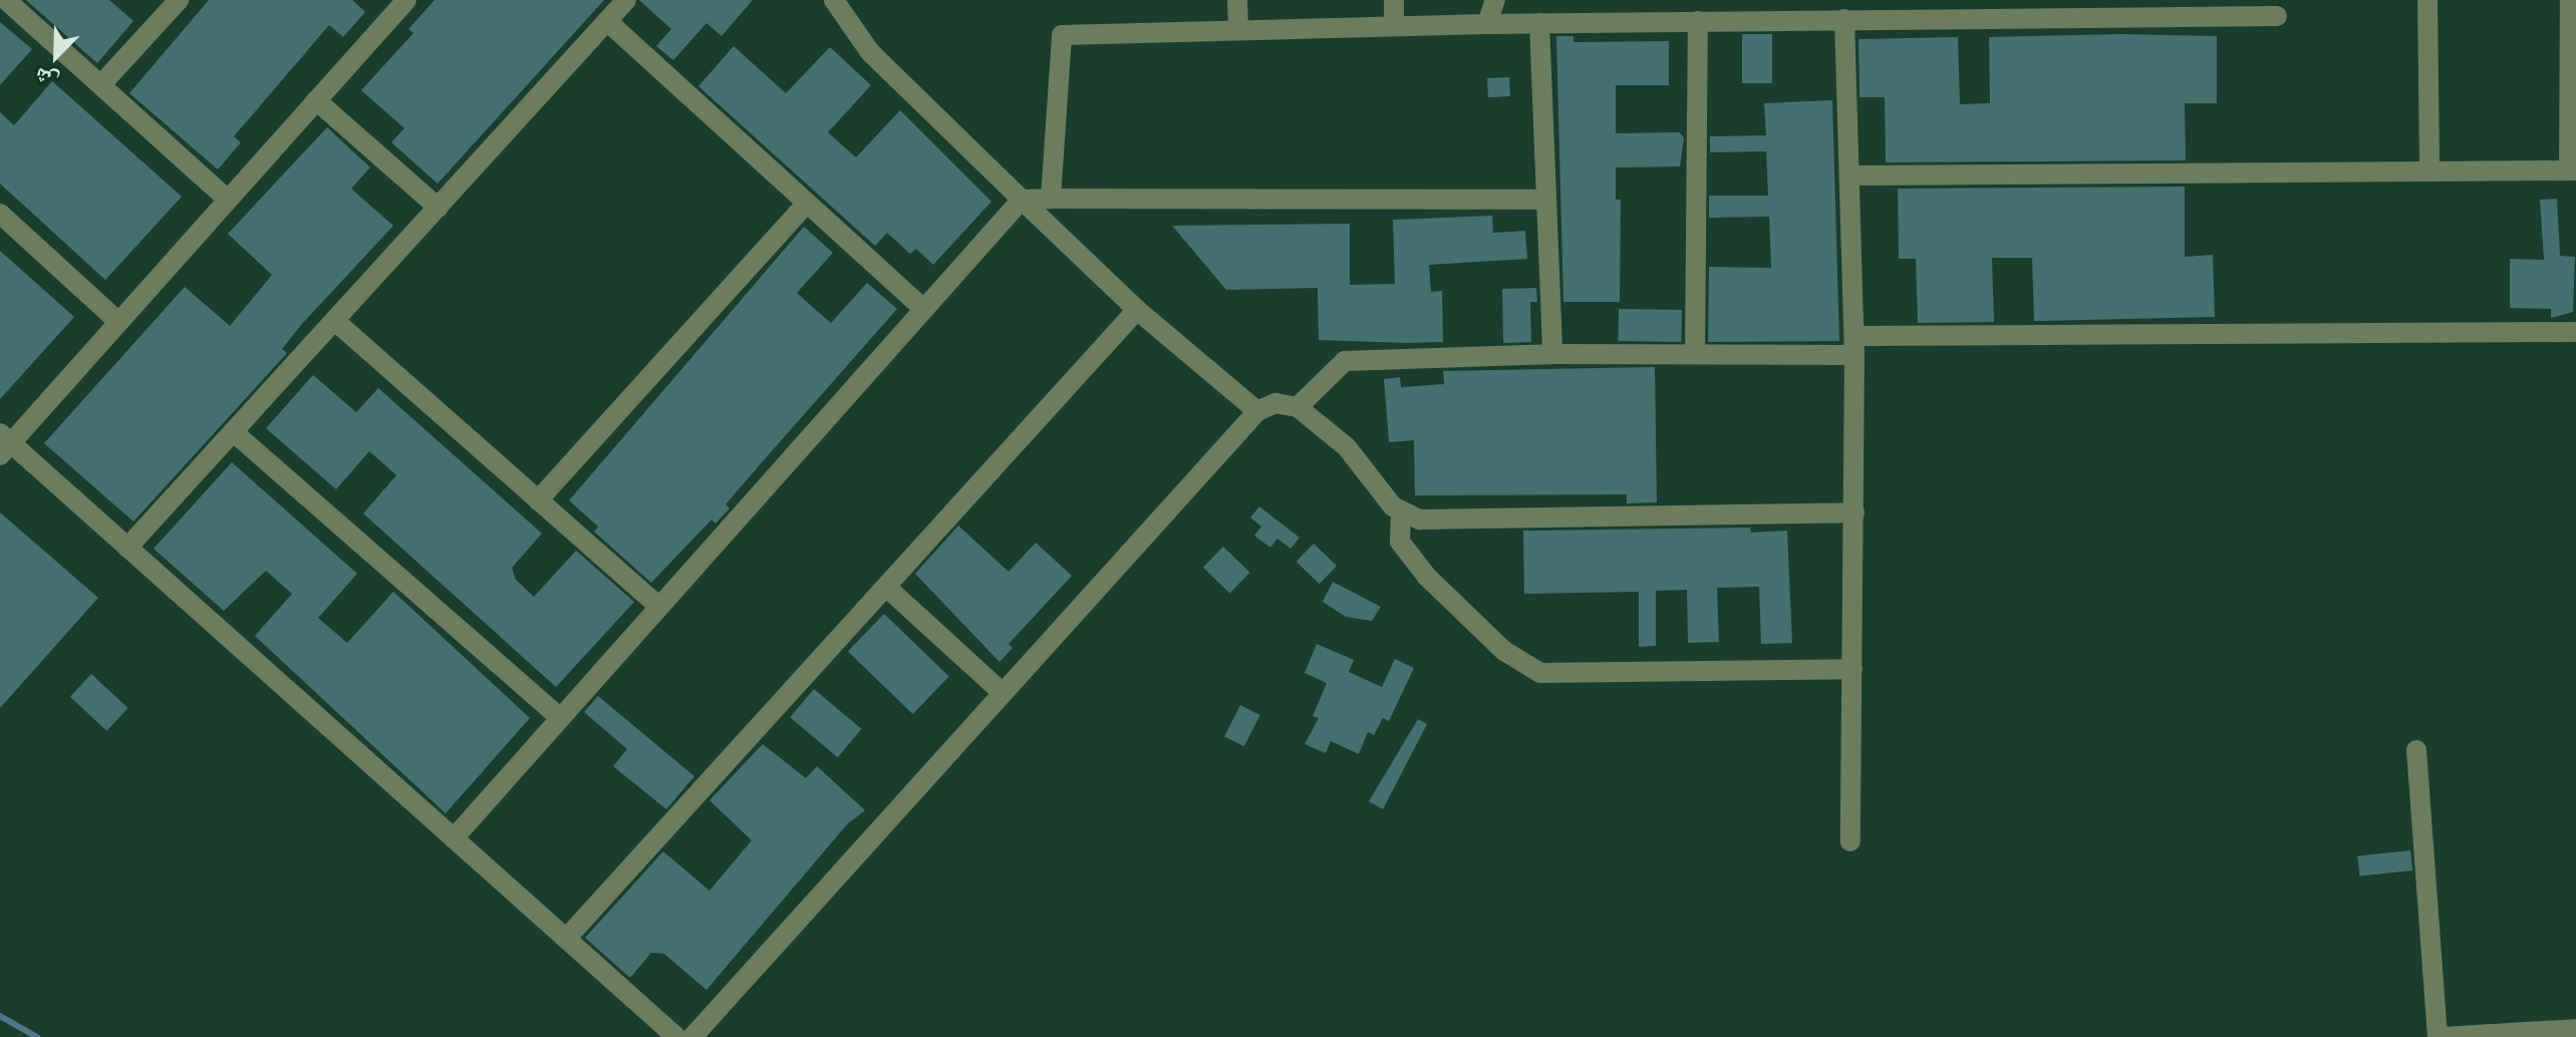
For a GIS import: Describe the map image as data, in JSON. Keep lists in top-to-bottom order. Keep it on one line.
{"north":"bottom left"}
